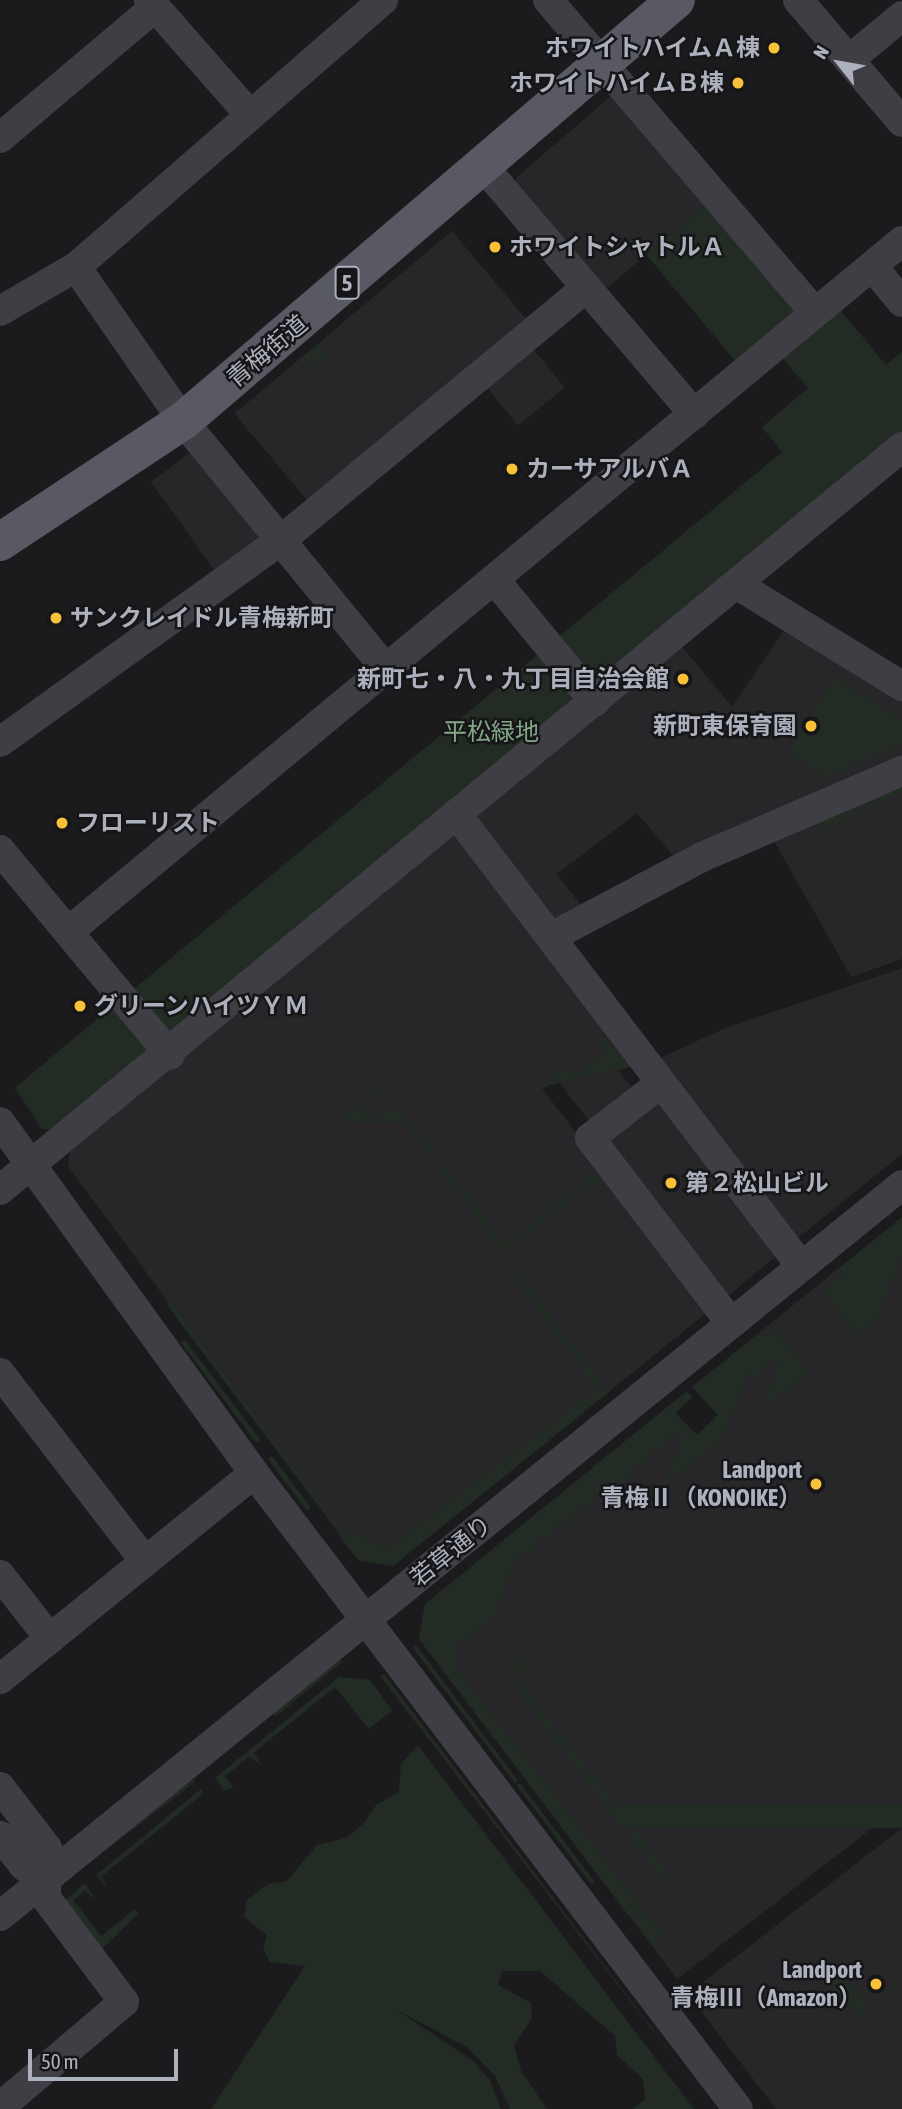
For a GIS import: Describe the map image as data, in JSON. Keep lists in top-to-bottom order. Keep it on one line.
{"streets":{"main road":["5","青梅街道"],"street":["若草通り"]},"parks":["平松緑地"],"places":["ホワイトハイムＡ棟","ホワイトハイムＢ棟","ホワイトシャトルＡ","カーサアルバＡ","サンクレイドル青梅新町","新町七・八・九丁目自治会館","新町東保育園","フローリスト","グリーンハイツＹＭ","第２松山ビル","Landport 青梅Ⅱ（KONOIKE）","Landport 青梅Ⅲ（Amazon）"],"scale_bar":"50 m","north":"top left"}
